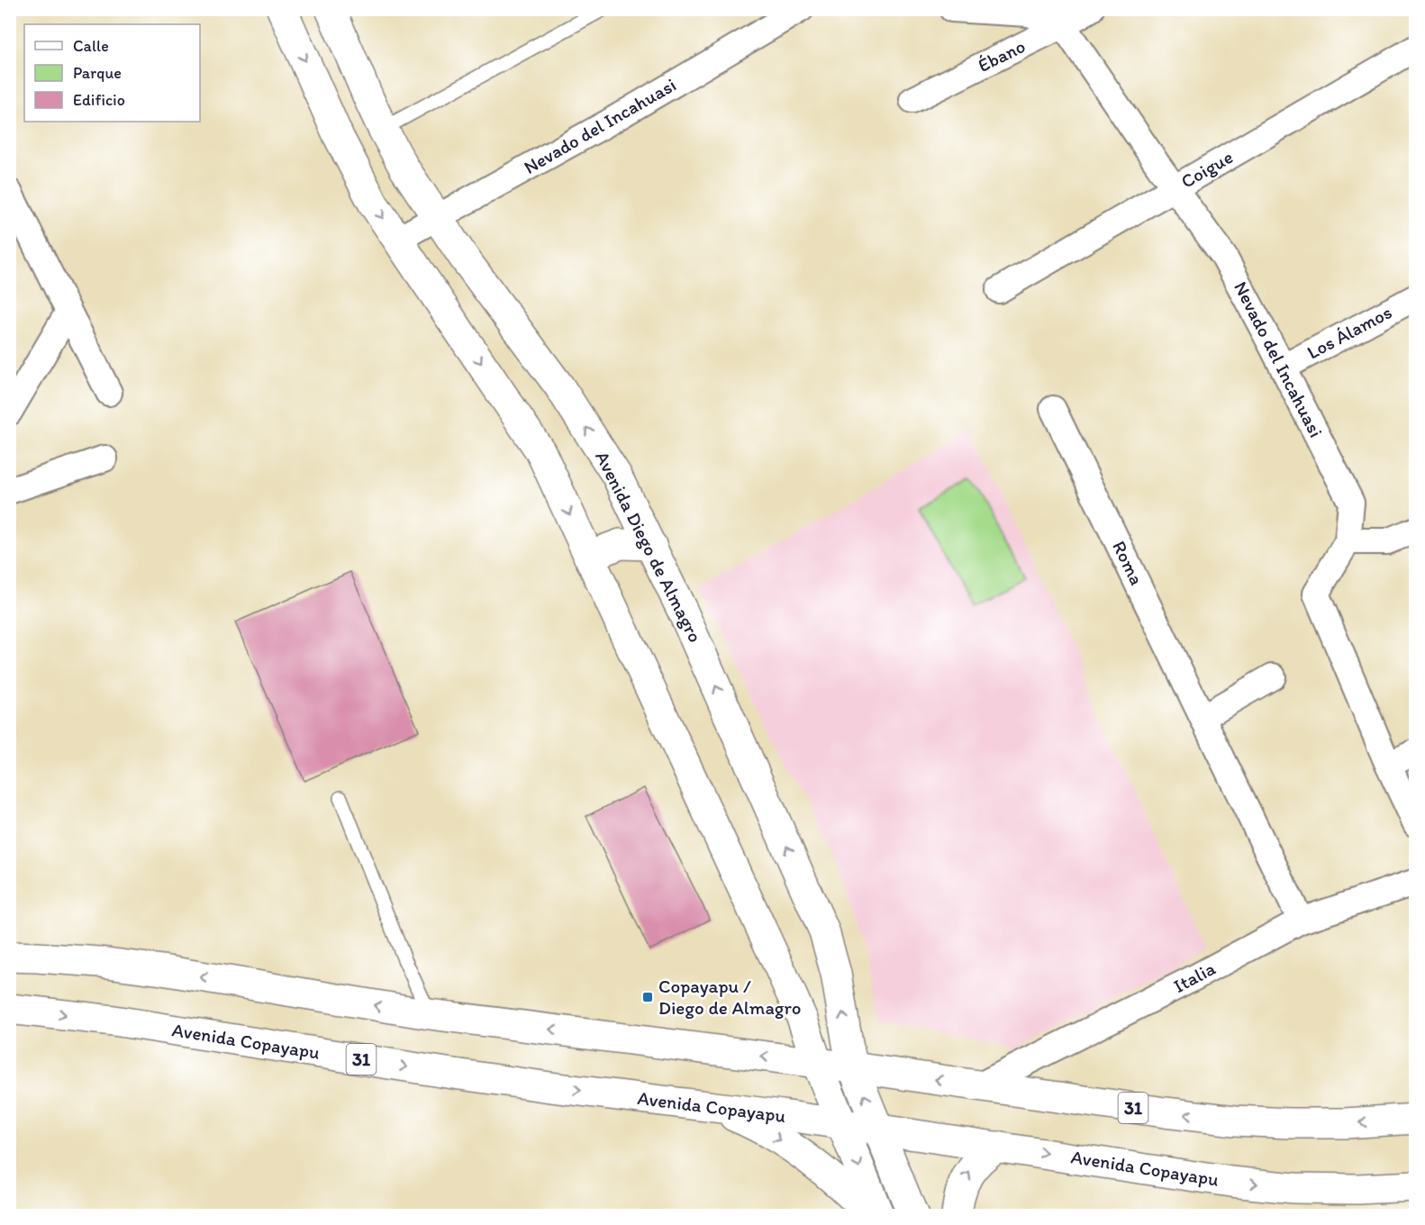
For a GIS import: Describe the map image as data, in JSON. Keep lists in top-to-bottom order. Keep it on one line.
{"streets":{"main road":["Avenida Diego de Almagro","Avenida Copayapu","31"],"street":["Ébano","Nevado del Incahuasi","Coigue","Los Álamos","Roma","Italia"]},"crossings":[["Ébano","Nevado del Incahuasi"],["Nevado del Incahuasi","Coigue"],["Nevado del Incahuasi","Los Álamos"],["Nevado del Incahuasi","Avenida Diego de Almagro"],["Avenida Diego de Almagro","Avenida Copayapu"],["Avenida Diego de Almagro","31"],["Roma","Italia"],["Italia","31"]],"places":{"transit":["Copayapu / Diego de Almagro"]},"legend":["Calle","Parque","Edificio"]}
